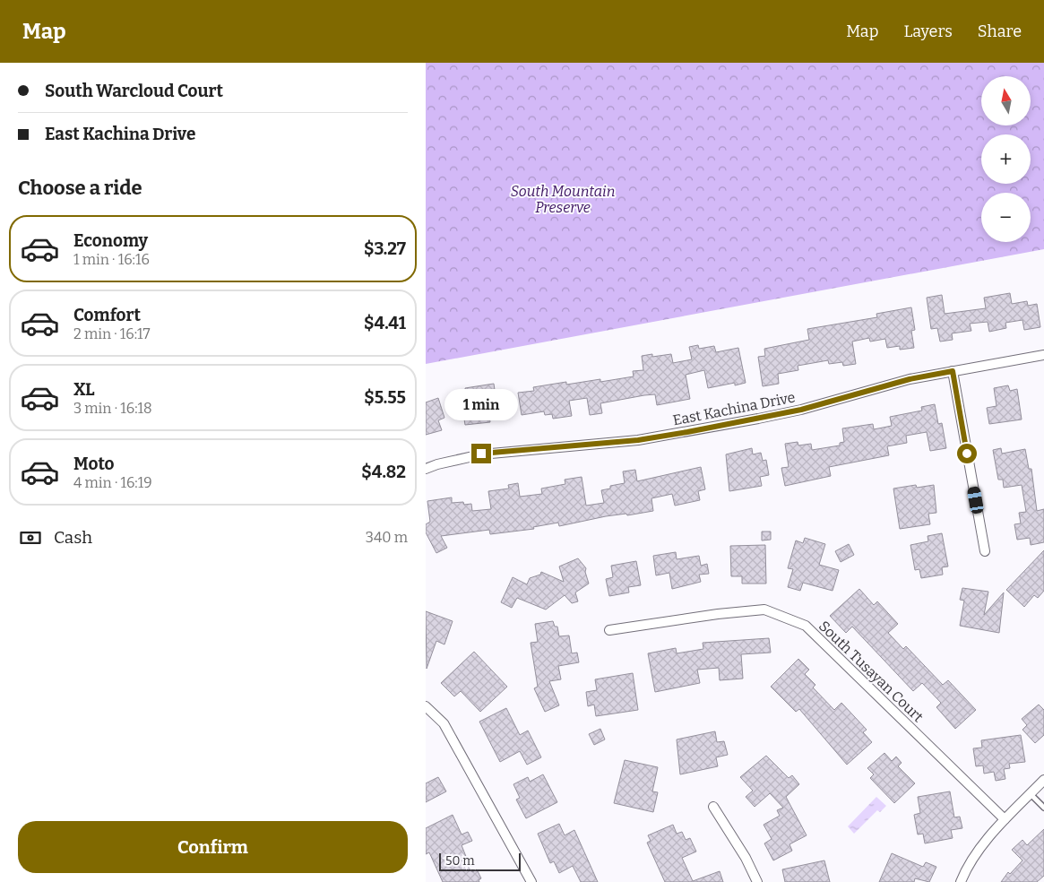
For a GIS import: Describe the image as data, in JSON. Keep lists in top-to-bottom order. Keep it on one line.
{"streets":{"street":["East Kachina Drive","South Tusayan Court"]},"parks":["South Mountain Preserve"],"scale_bar":"50 m","north":"top","page":{"header":"Map","nav":["Map","Layers","Share"],"banner":["South Warcloud Court","East Kachina Drive"],"map_buttons":["+","−"],"heading":"Choose a ride","list":[{"name":"Economy","note":"1 min · 16:16","value":"$3.27"},{"name":"Comfort","note":"2 min · 16:17","value":"$4.41"},{"name":"XL","note":"3 min · 16:18","value":"$5.55"},{"name":"Moto","note":"4 min · 16:19","value":"$4.82"}],"bubble":"1 min","pay":["Cash","340 m"],"buttons":"Confirm","scale":"50 m"}}
